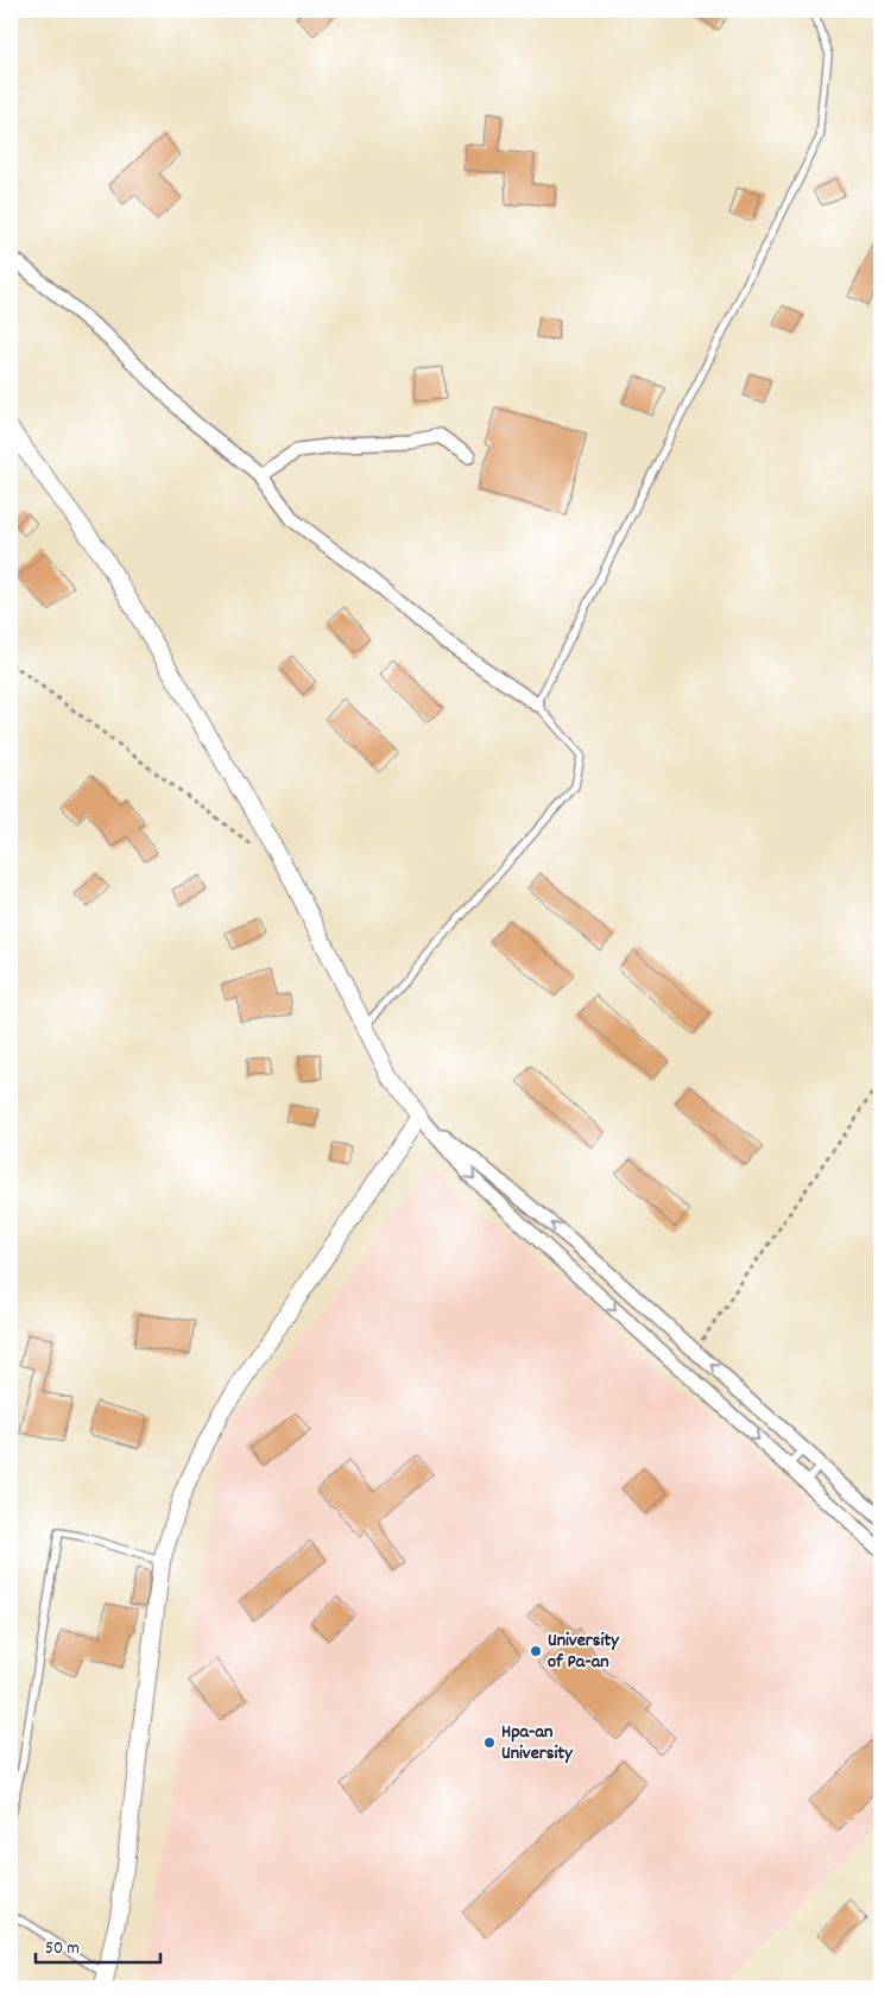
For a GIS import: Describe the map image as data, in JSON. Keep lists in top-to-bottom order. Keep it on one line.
{"places":["University of Pa-an","Hpa-an University"],"scale_bar":"50 m"}
